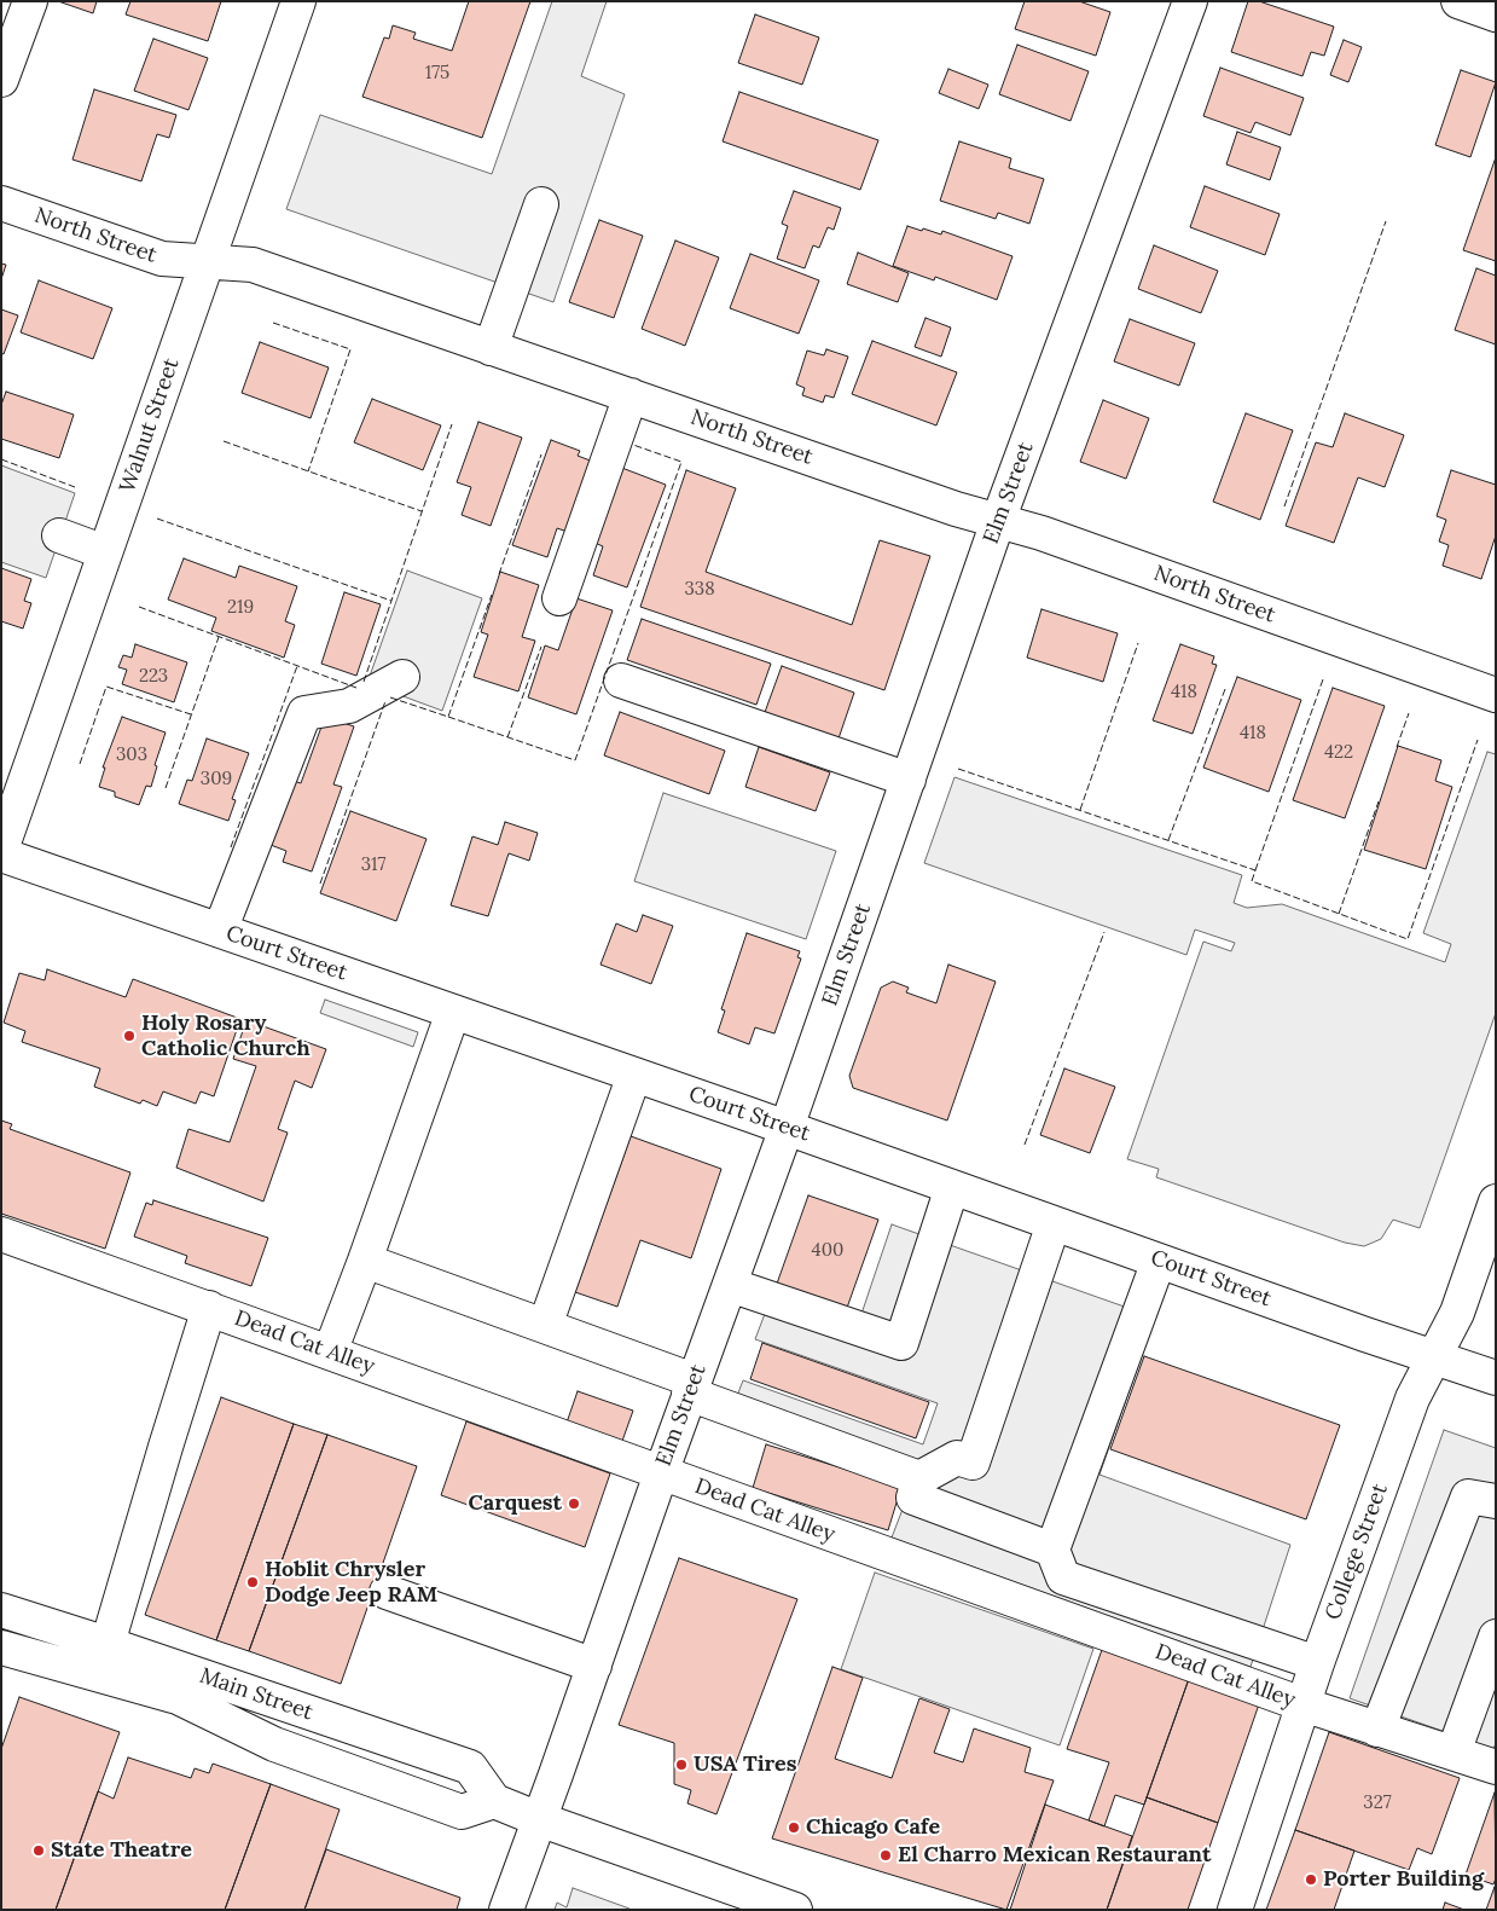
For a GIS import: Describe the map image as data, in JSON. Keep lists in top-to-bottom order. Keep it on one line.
{"streets":{"street":["North Street","Walnut Street","Elm Street","Court Street","Dead Cat Alley","College Street","Main Street"]},"crossings":[["North Street","Walnut Street"],["North Street","Elm Street"],["Elm Street","Court Street"],["Elm Street","Dead Cat Alley"],["Court Street","College Street"],["Dead Cat Alley","College Street"]],"places":["Holy Rosary Catholic Church","Carquest","Hoblit Chrysler Dodge Jeep RAM","USA Tires","Chicago Cafe","State Theatre","El Charro Mexican Restaurant","Porter Building"],"house_numbers":["175","338","219","223","418","418","422","303","309","317","400","327"]}
